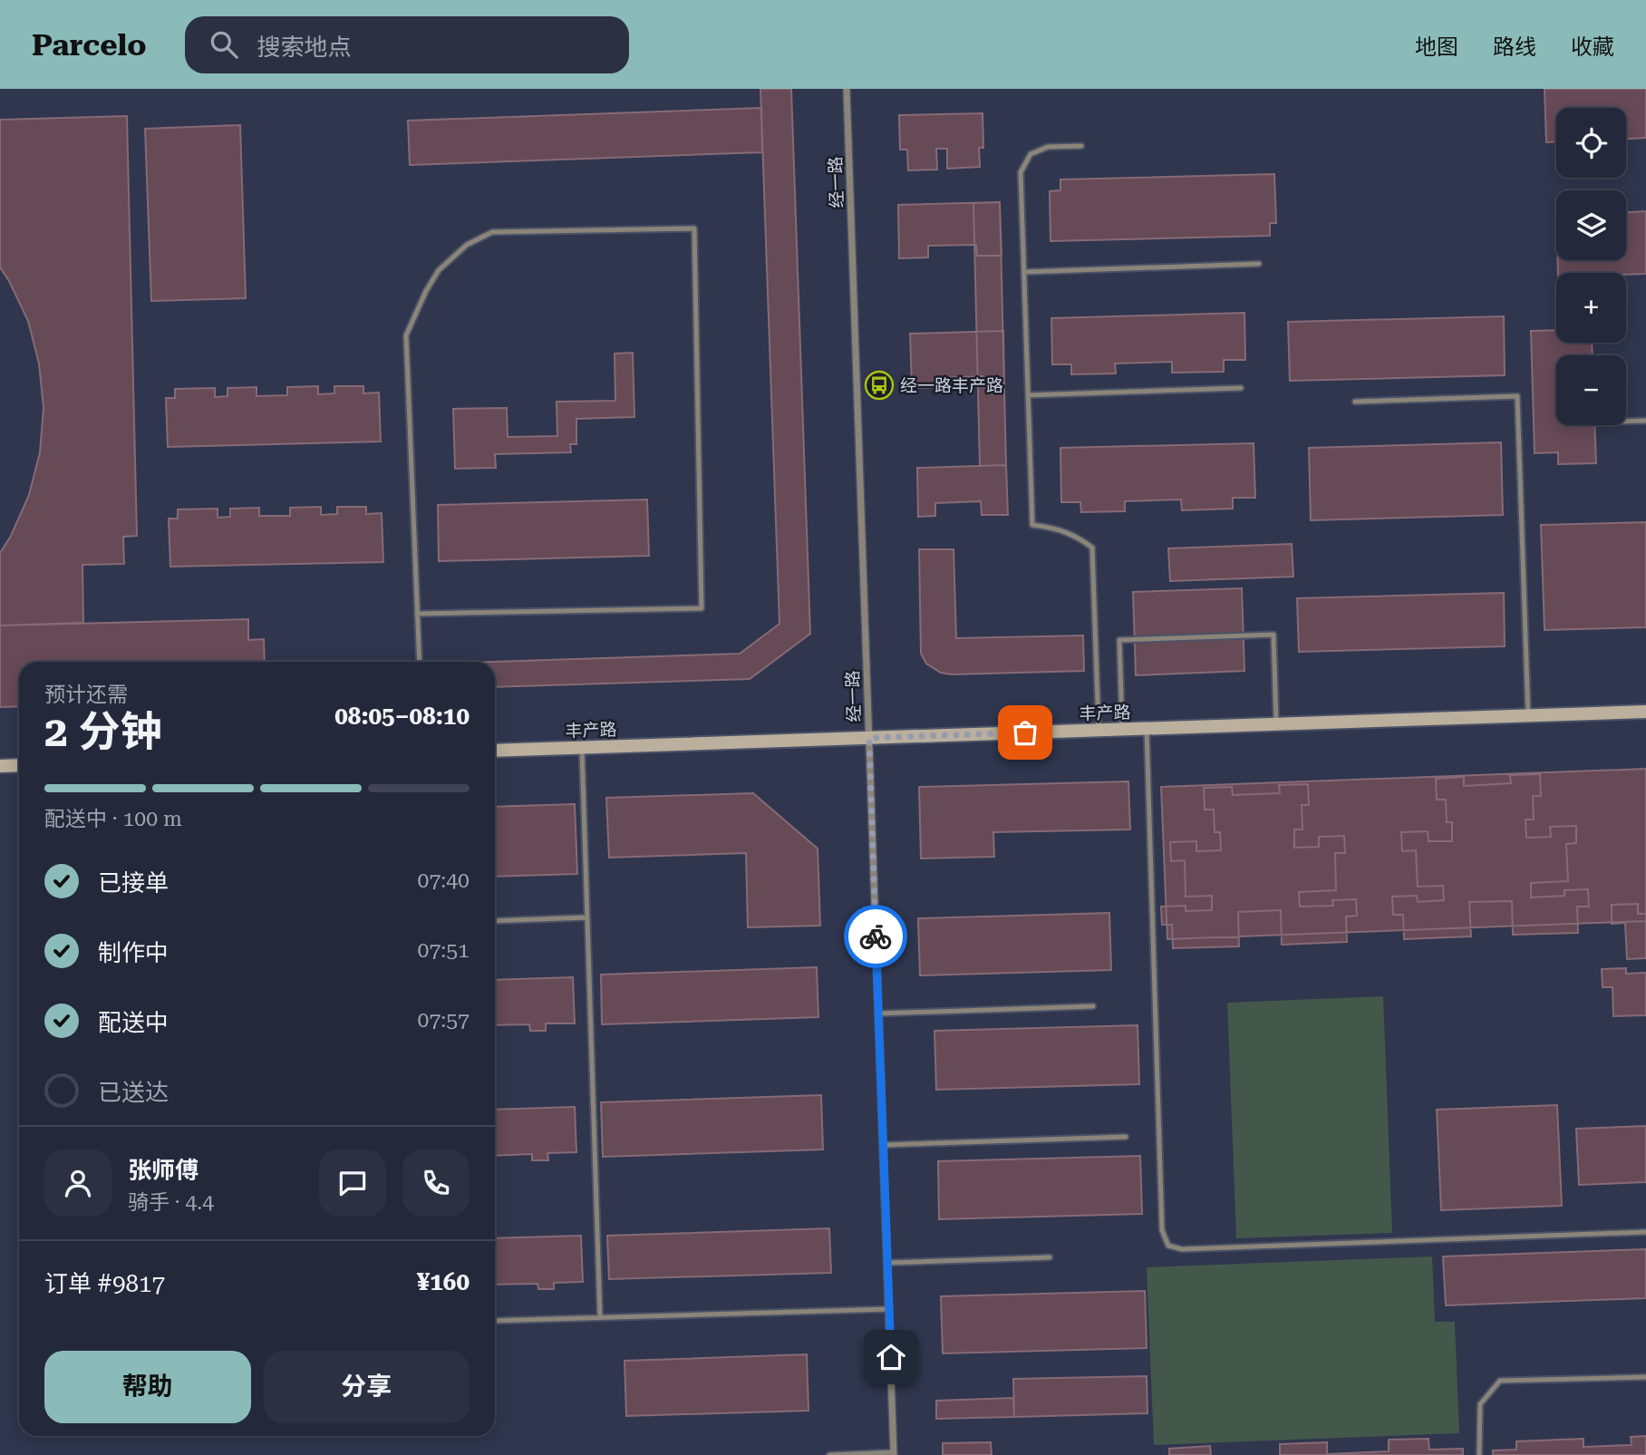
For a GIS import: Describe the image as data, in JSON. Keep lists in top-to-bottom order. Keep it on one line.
{"streets":{"street":["经一路","丰产路"]},"crossings":[["经一路","丰产路"]],"places":{"bus stop":["经一路丰产路"]},"page":{"header":"Parcelo","search":"搜索地点","nav":["地图","路线","收藏"],"map_buttons":["+","−"],"heading":["2 分钟","预计还需","08:05–08:10"],"panel":["张师傅","骑手 · 4.4","订单 #9817","¥160"],"bar":"配送中 · 100 m","list":[["已接单","07:40"],["制作中","07:51"],["配送中","07:57"],"已送达"],"buttons":["帮助","分享"]}}
